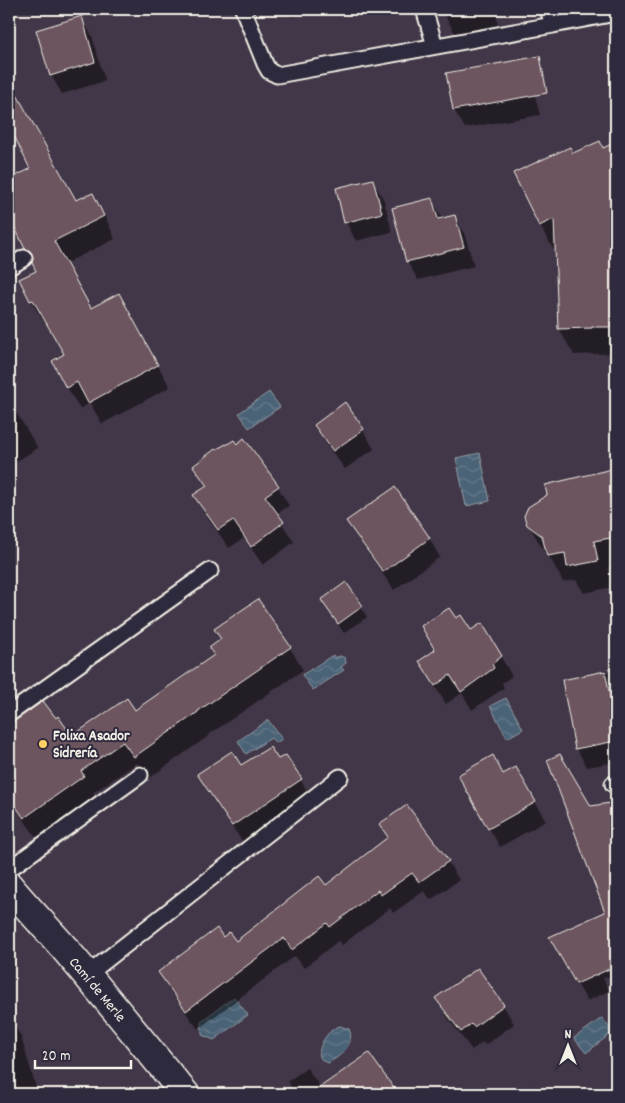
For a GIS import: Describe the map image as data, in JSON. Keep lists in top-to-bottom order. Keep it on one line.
{"streets":{"street":["Camí de Merle"]},"places":["Folixa Asador Sidrería"],"scale_bar":"20 m","north":"top"}
